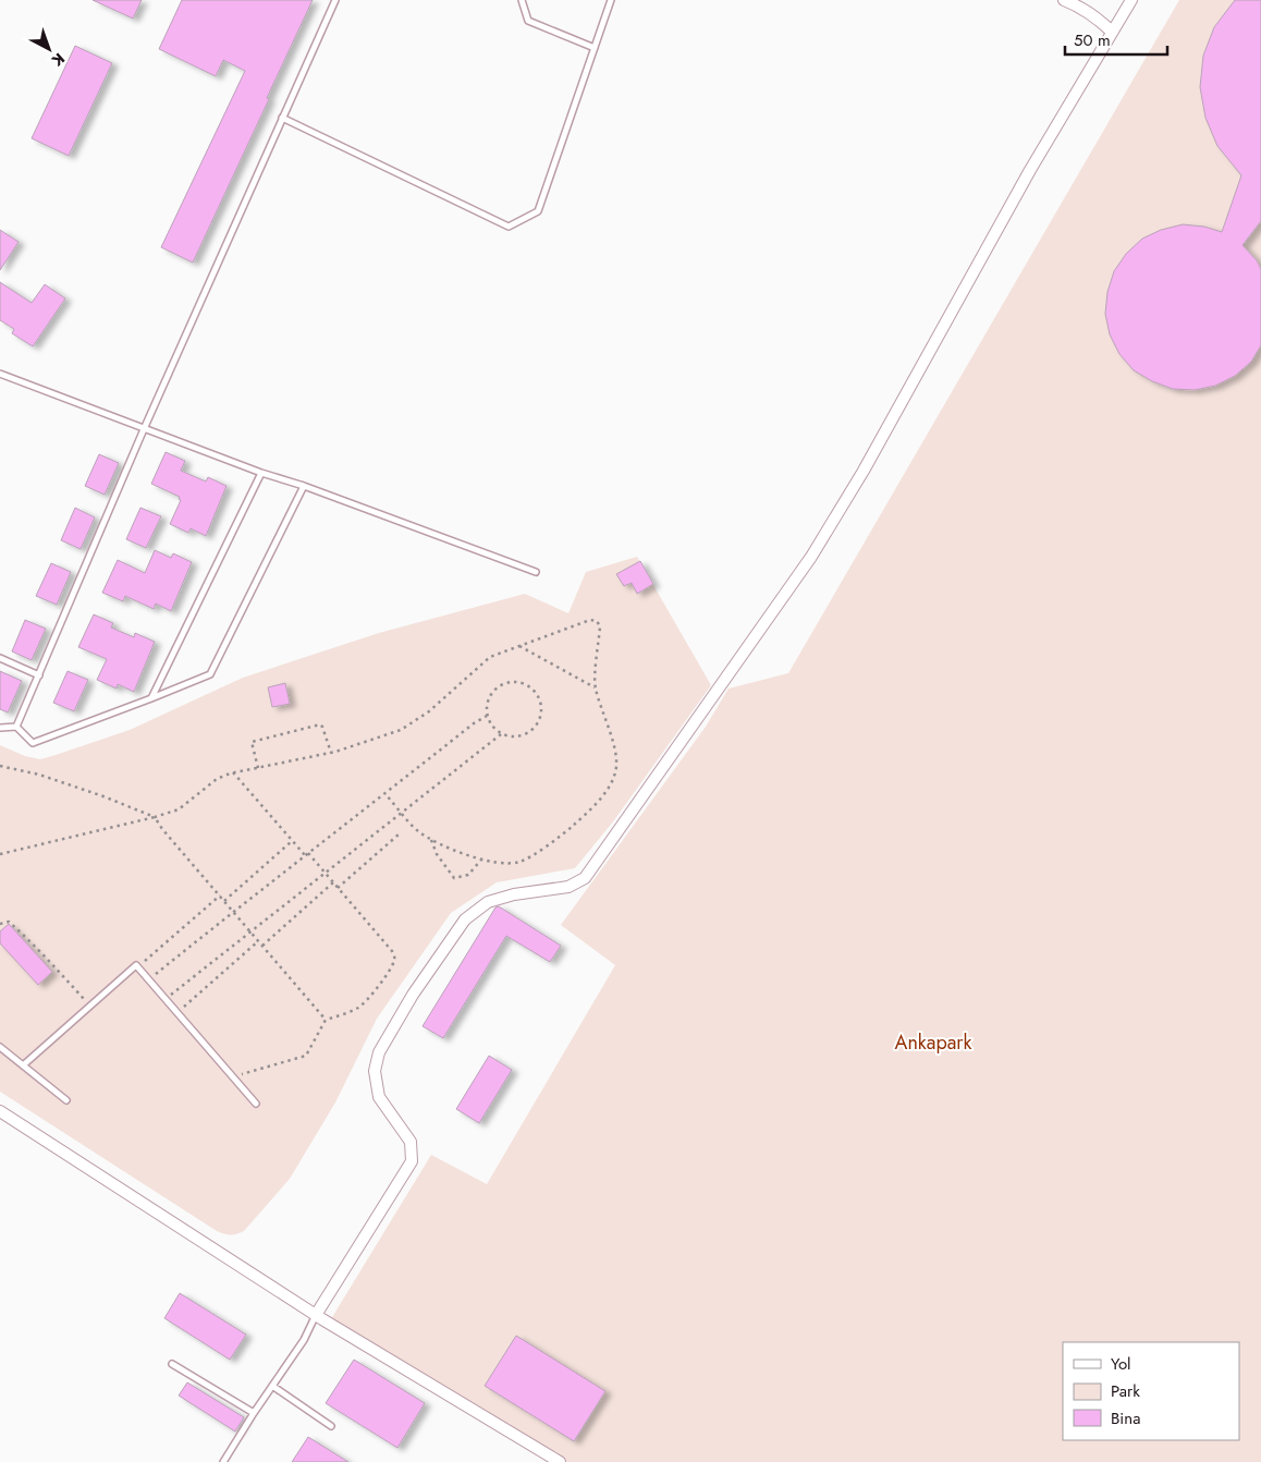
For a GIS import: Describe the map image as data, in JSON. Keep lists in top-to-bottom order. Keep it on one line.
{"parks":["Ankapark"],"legend":["Yol","Park","Bina"],"scale_bar":"50 m","north":"bottom right"}
